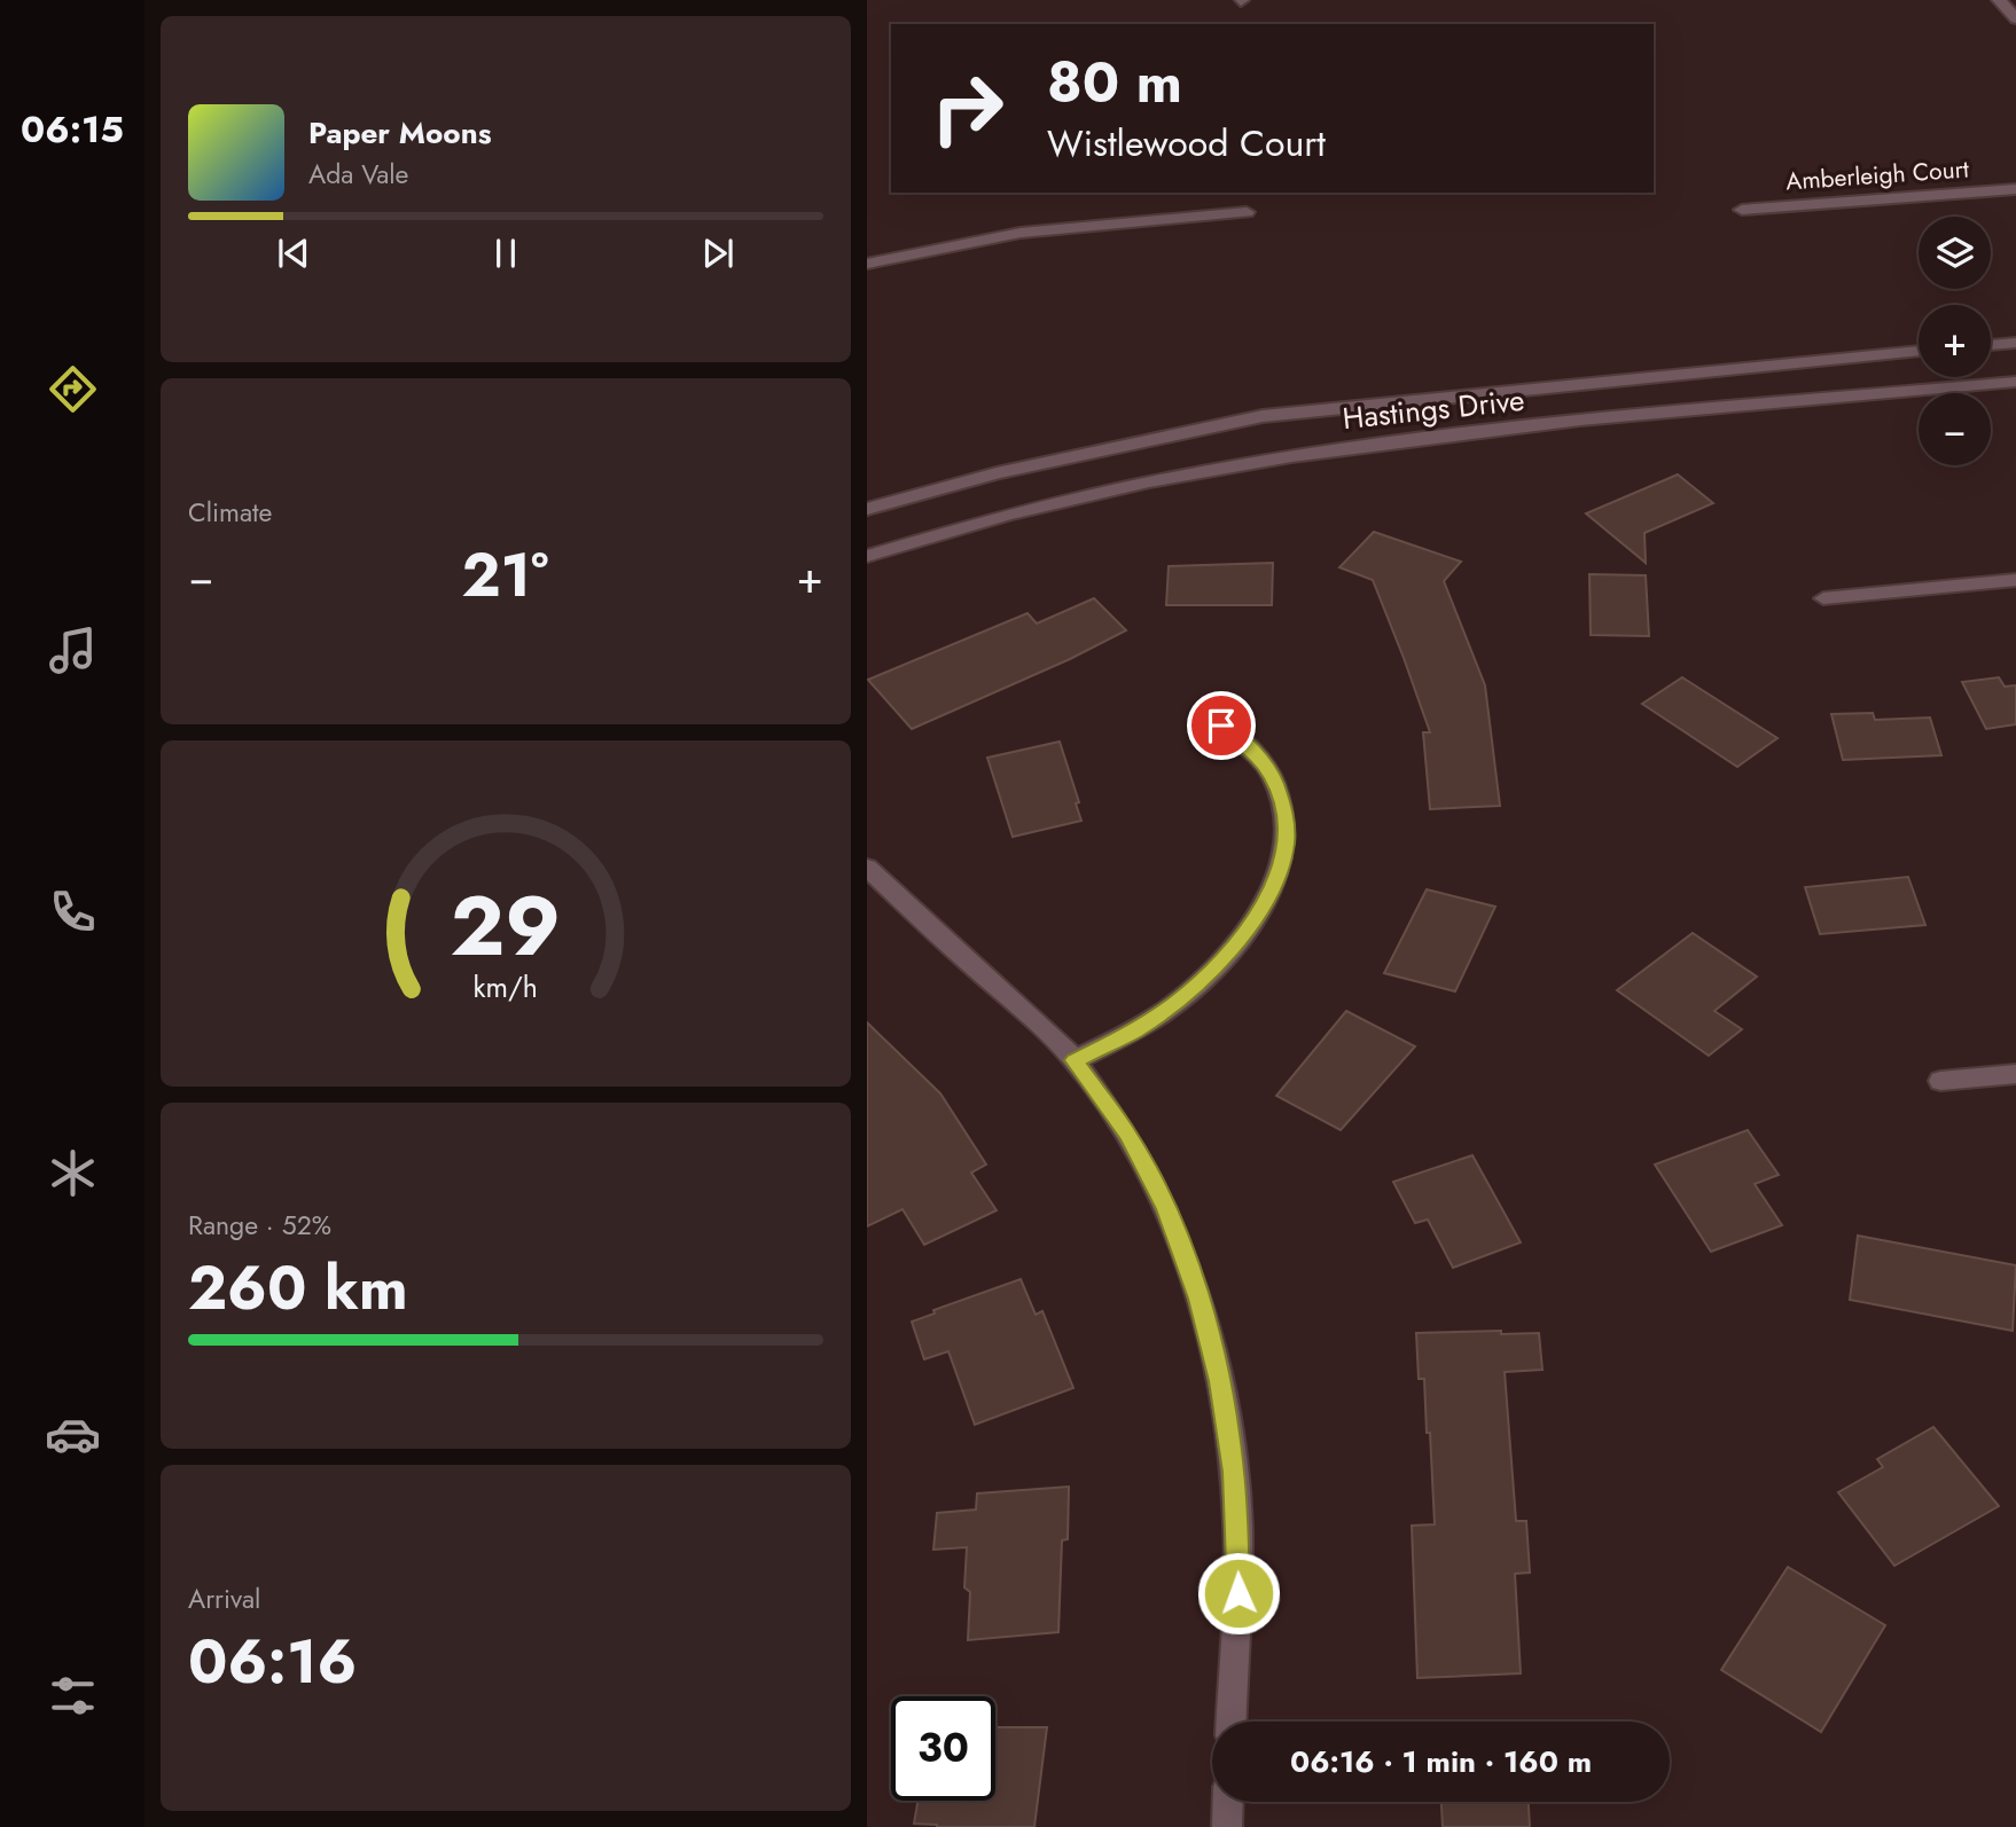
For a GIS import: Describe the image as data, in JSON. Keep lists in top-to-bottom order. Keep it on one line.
{"streets":{"street":["Amberleigh Court","Hastings Drive"]},"page":{"tabs":"06:15","turn":["80 m","Wistlewood Court"],"song":["Paper Moons","Ada Vale"],"map_buttons":["+","−"],"tile":["Climate",["Range · 52%","260 km"],["Arrival","06:16"]],"heat":["−","21°","+"],"limit":"30","trip":"06:16 · 1 min · 160 m","gauge":["29","km/h"]}}
